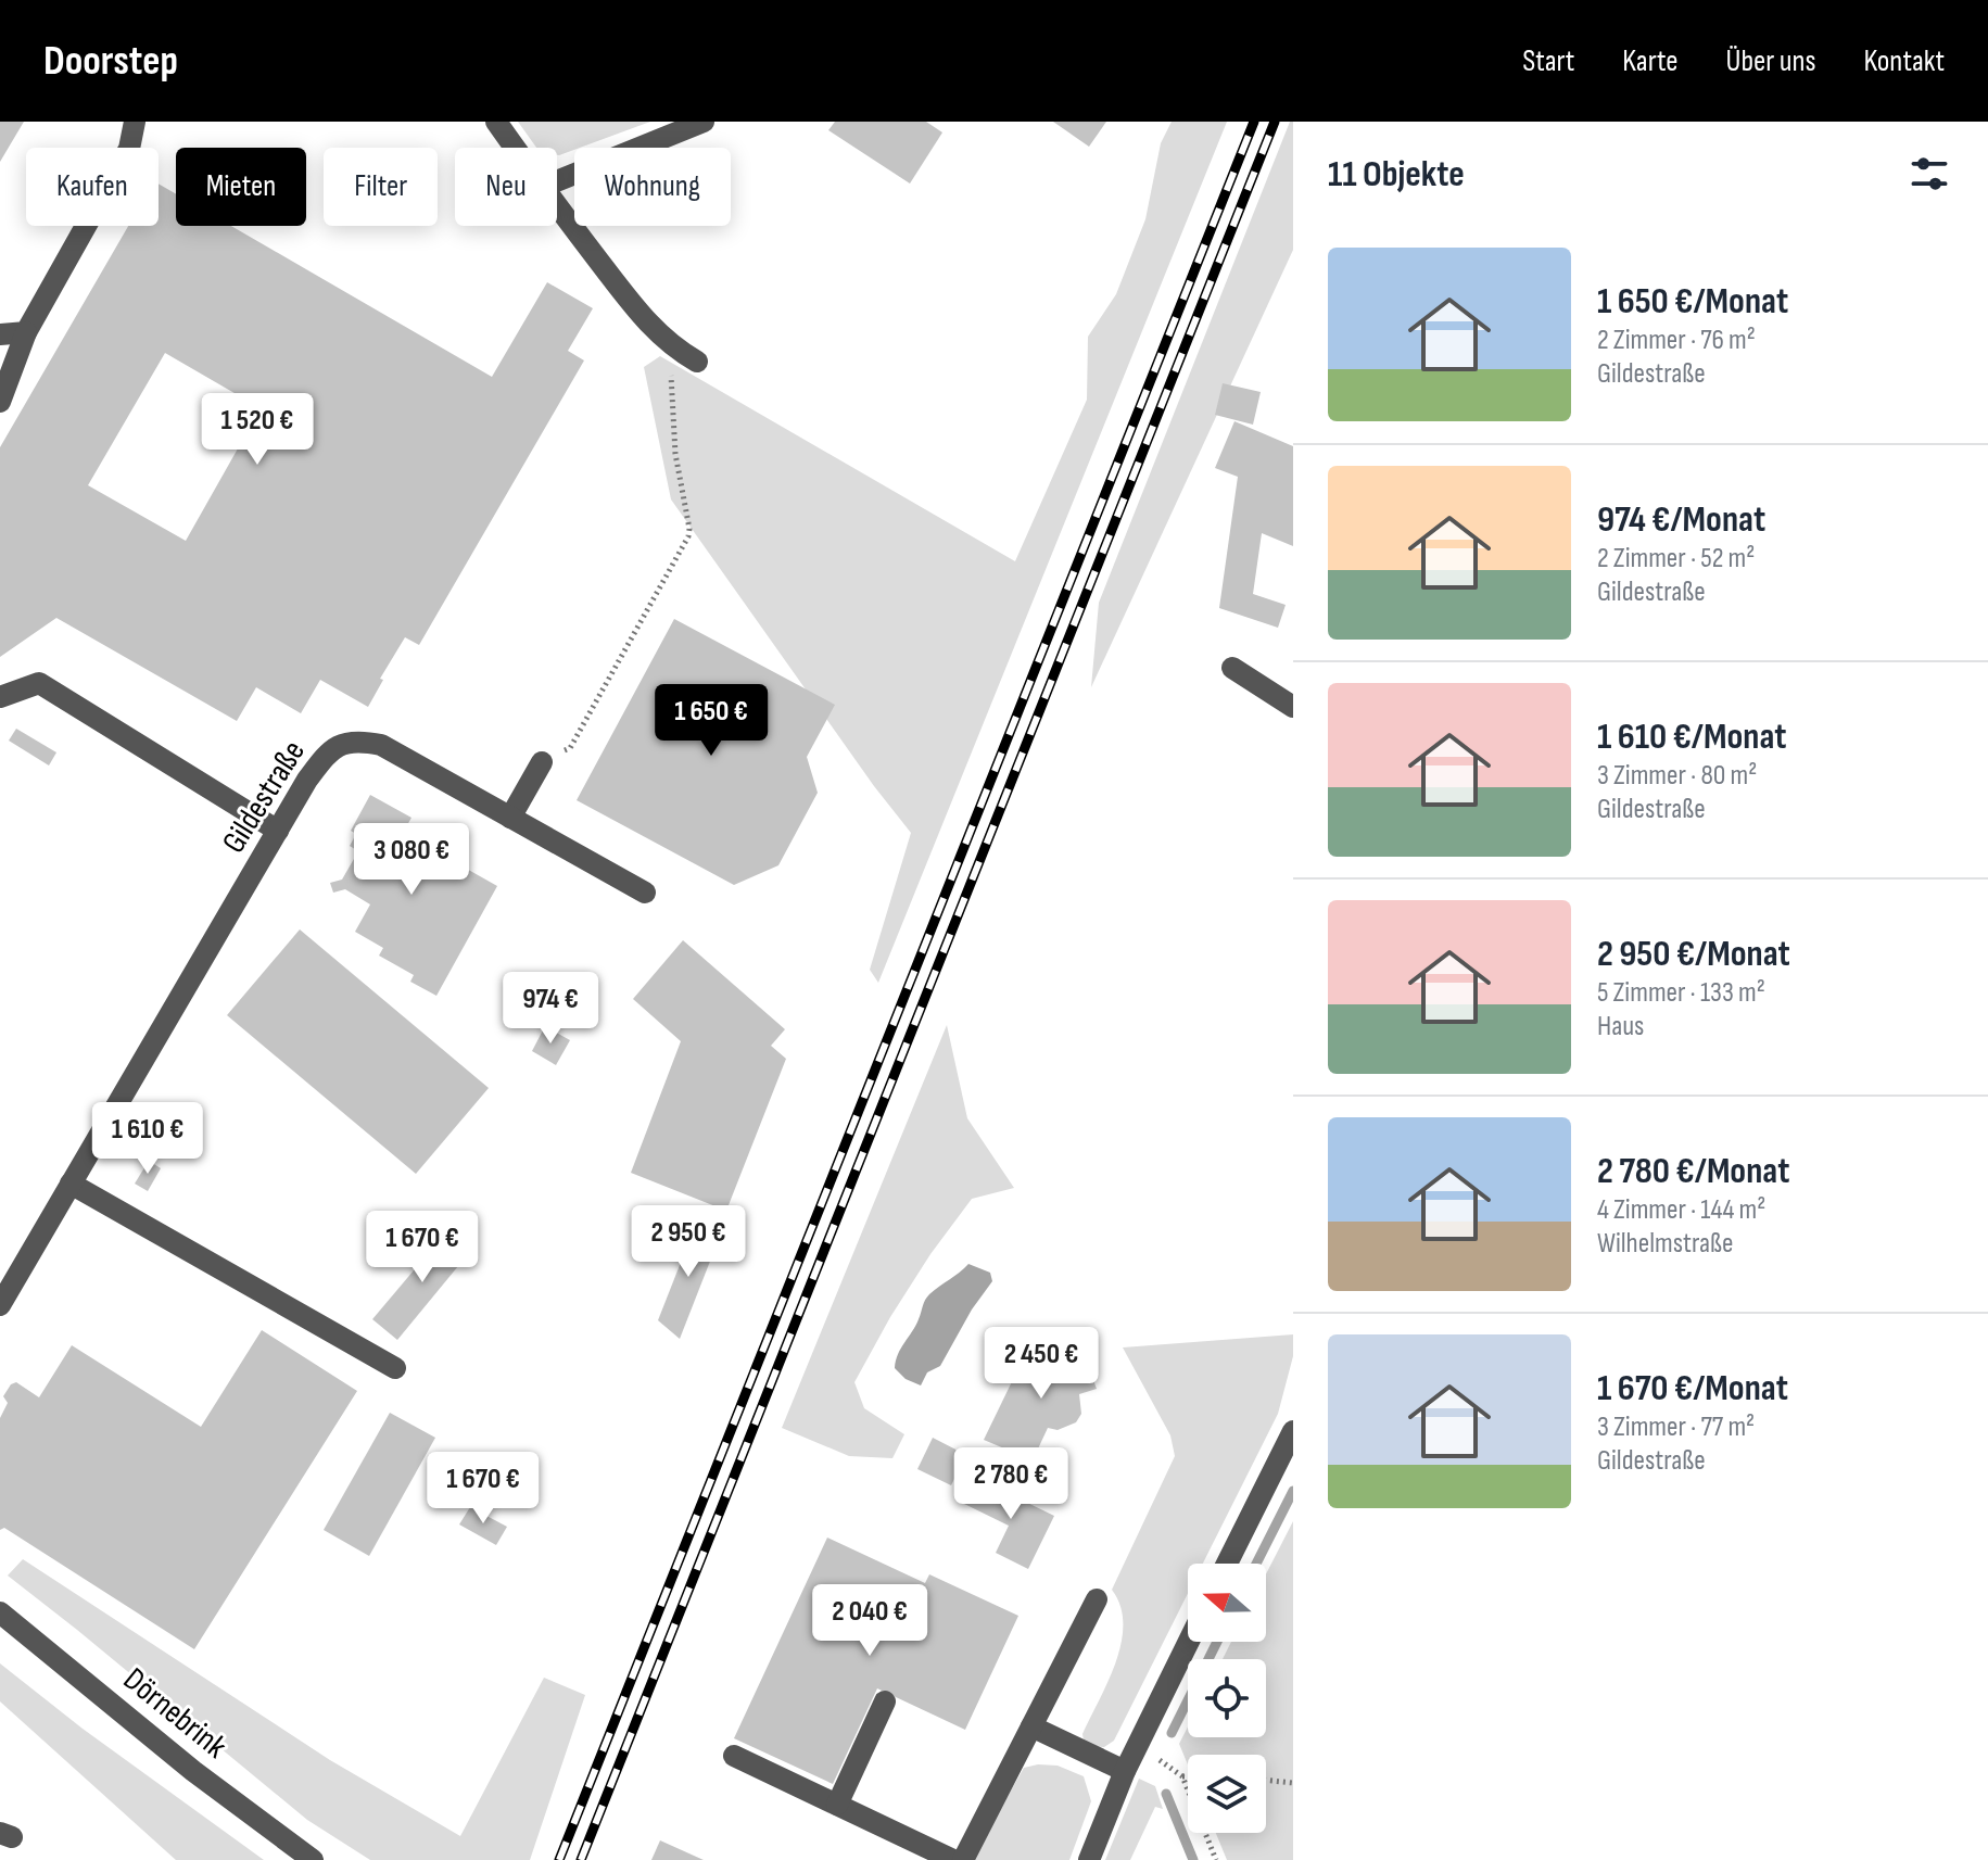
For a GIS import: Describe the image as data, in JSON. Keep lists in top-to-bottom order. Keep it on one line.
{"streets":{"street":["Gildestraße","Dörnebrink"]},"north":"left","page":{"header":"Doorstep","nav":["Start","Karte","Über uns","Kontakt"],"heading":"11 Objekte","chip":["Kaufen","Mieten","Filter","Neu","Wohnung"],"list":[{"name":"1 650 €/Monat","note":"2 Zimmer · 76 m² · Gildestraße"},{"name":"974 €/Monat","note":"2 Zimmer · 52 m² · Gildestraße"},{"name":"1 610 €/Monat","note":"3 Zimmer · 80 m² · Gildestraße"},{"name":"2 950 €/Monat","note":"5 Zimmer · 133 m² · Haus"},{"name":"2 780 €/Monat","note":"4 Zimmer · 144 m² · Wilhelmstraße"},{"name":"1 670 €/Monat","note":"3 Zimmer · 77 m² · Gildestraße"}],"price":["1 520 €","1 650 €","3 080 €","974 €","1 610 €","2 950 €","1 670 €","2 450 €","2 780 €","1 670 €","2 040 €"]}}
